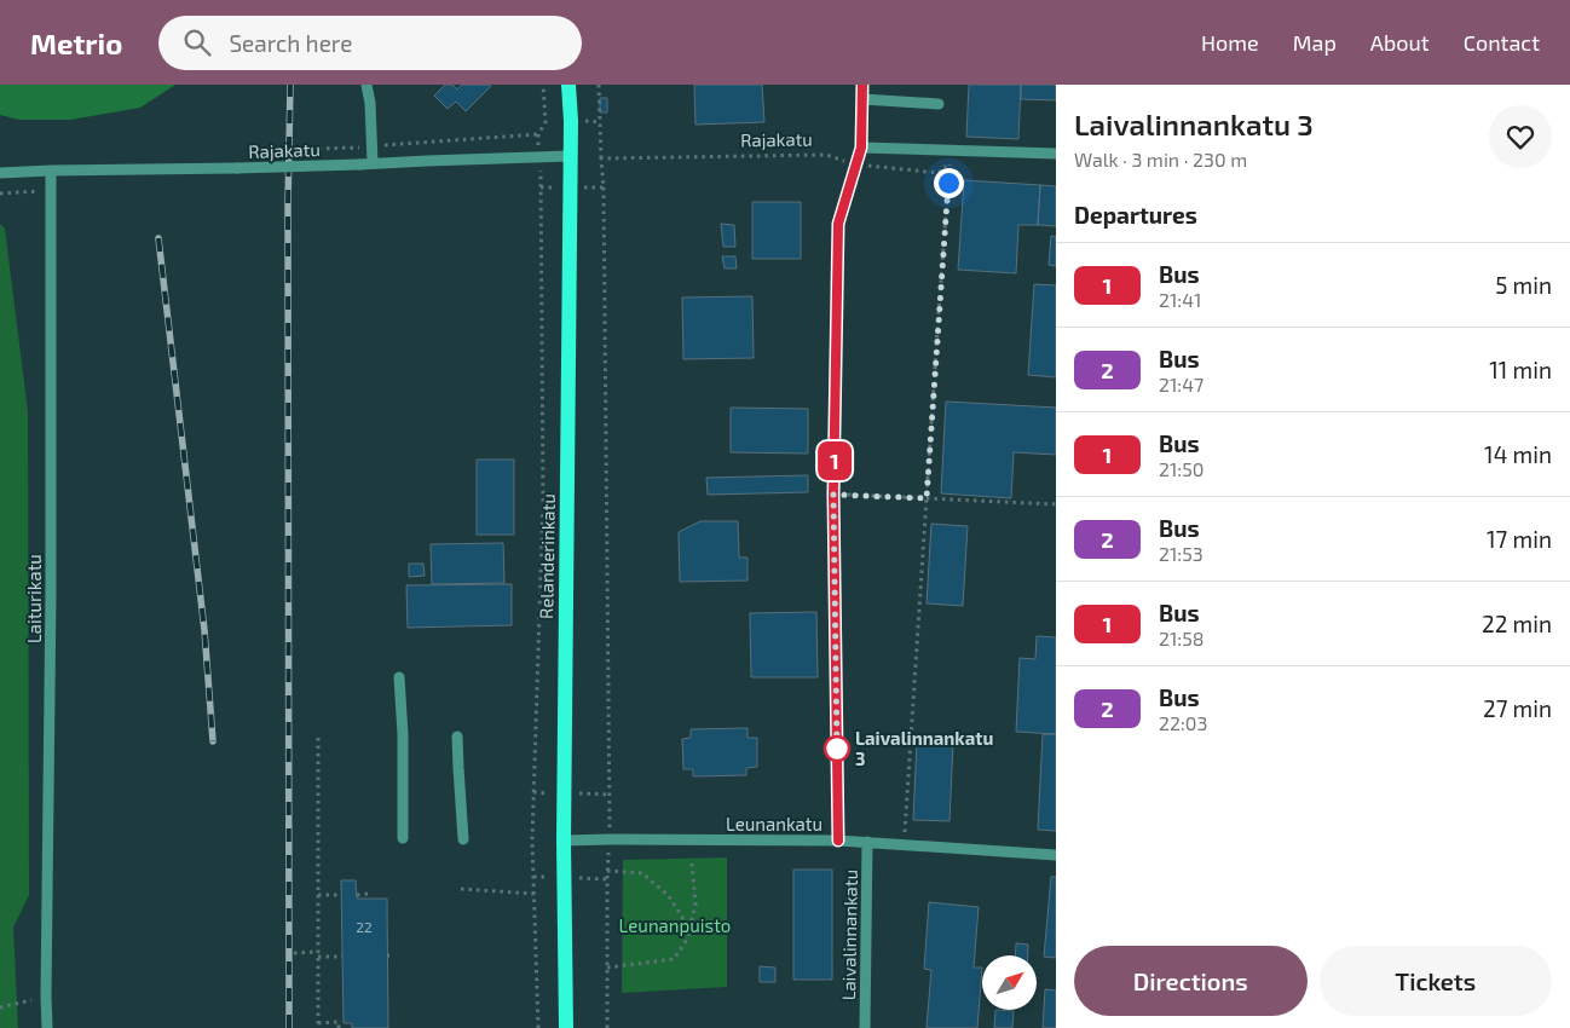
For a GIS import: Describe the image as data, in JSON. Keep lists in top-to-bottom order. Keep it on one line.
{"streets":{"main road":["Relanderinkatu"],"street":["Rajakatu","Laiturikatu","Leunankatu","Laivalinnankatu"]},"crossings":[["Rajakatu","Relanderinkatu"],["Rajakatu","Laiturikatu"],["Relanderinkatu","Leunankatu"],["Leunankatu","Laivalinnankatu"]],"parks":["Leunanpuisto"],"places":["Laivalinnankatu 3"],"lines":["bus line 1"],"house_numbers":["22"],"north":"top right","page":{"header":"Metrio","search":"Search here","nav":["Home","Map","About","Contact"],"on_map":"1","heading":[["Laivalinnankatu 3","Walk · 3 min · 230 m"],"Departures"],"list":[{"mark":"1","name":"Bus","note":"21:41","value":"5 min"},{"mark":"2","name":"Bus","note":"21:47","value":"11 min"},{"mark":"1","name":"Bus","note":"21:50","value":"14 min"},{"mark":"2","name":"Bus","note":"21:53","value":"17 min"},{"mark":"1","name":"Bus","note":"21:58","value":"22 min"},{"mark":"2","name":"Bus","note":"22:03","value":"27 min"}],"buttons":["Directions","Tickets"]}}
